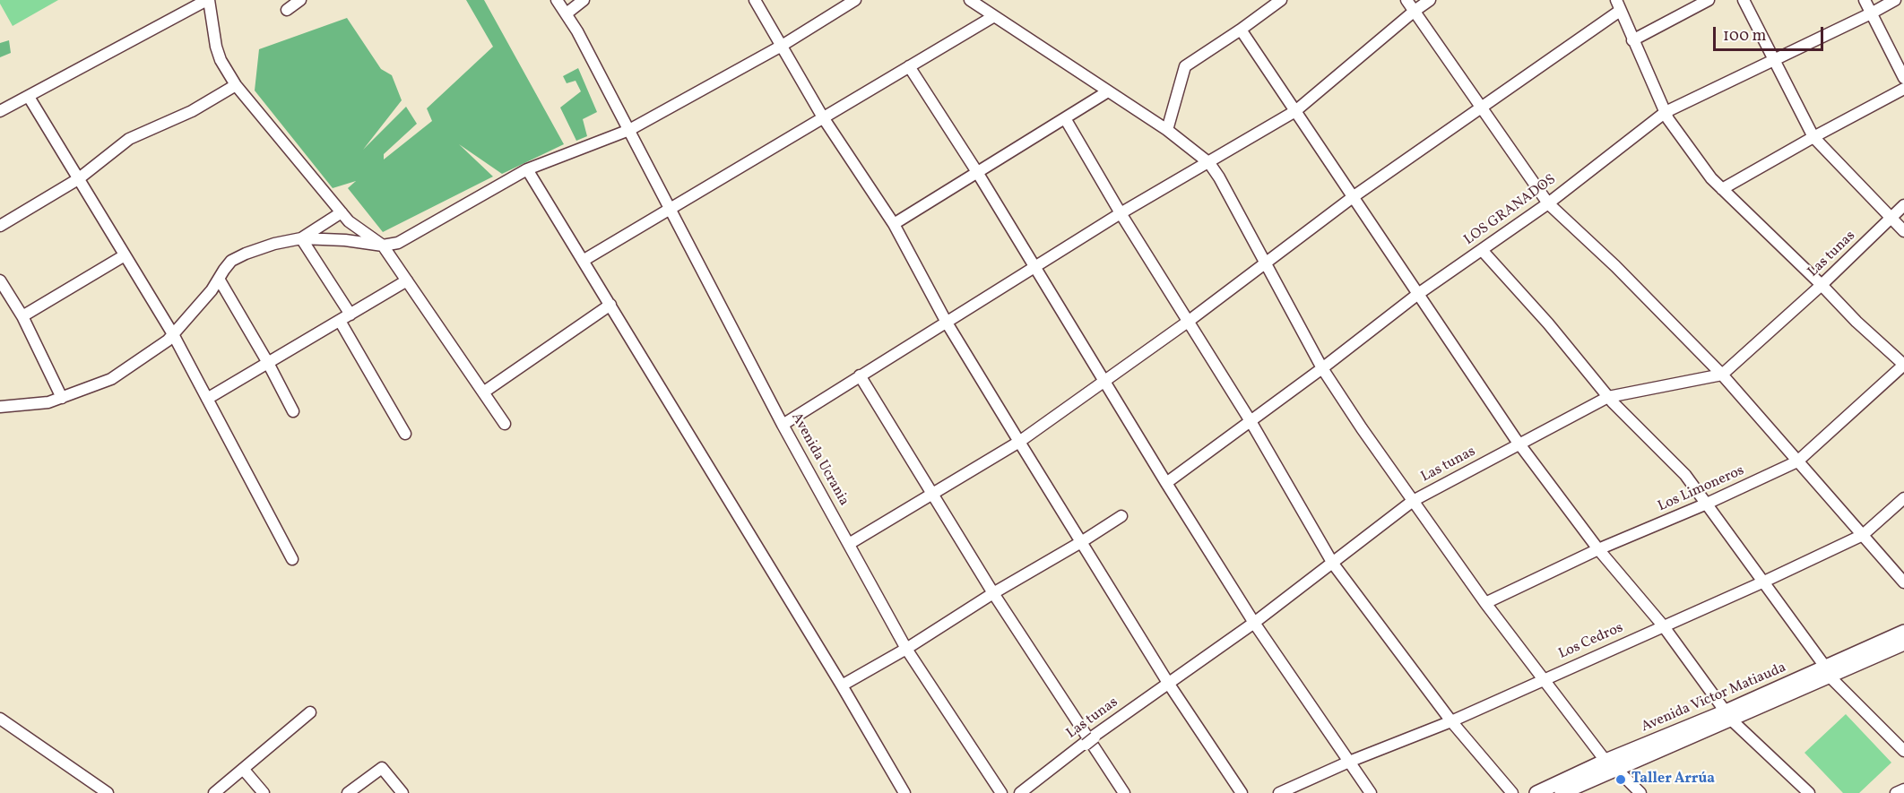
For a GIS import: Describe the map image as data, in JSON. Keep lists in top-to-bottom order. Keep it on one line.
{"streets":{"main road":["Avenida Victor Matiauda"],"street":["LOS GRANADOS","Las tunas","Avenida Ucrania","Los Limoneros","Los Cedros"]},"places":["Taller Arrúa"],"scale_bar":"100 m"}
